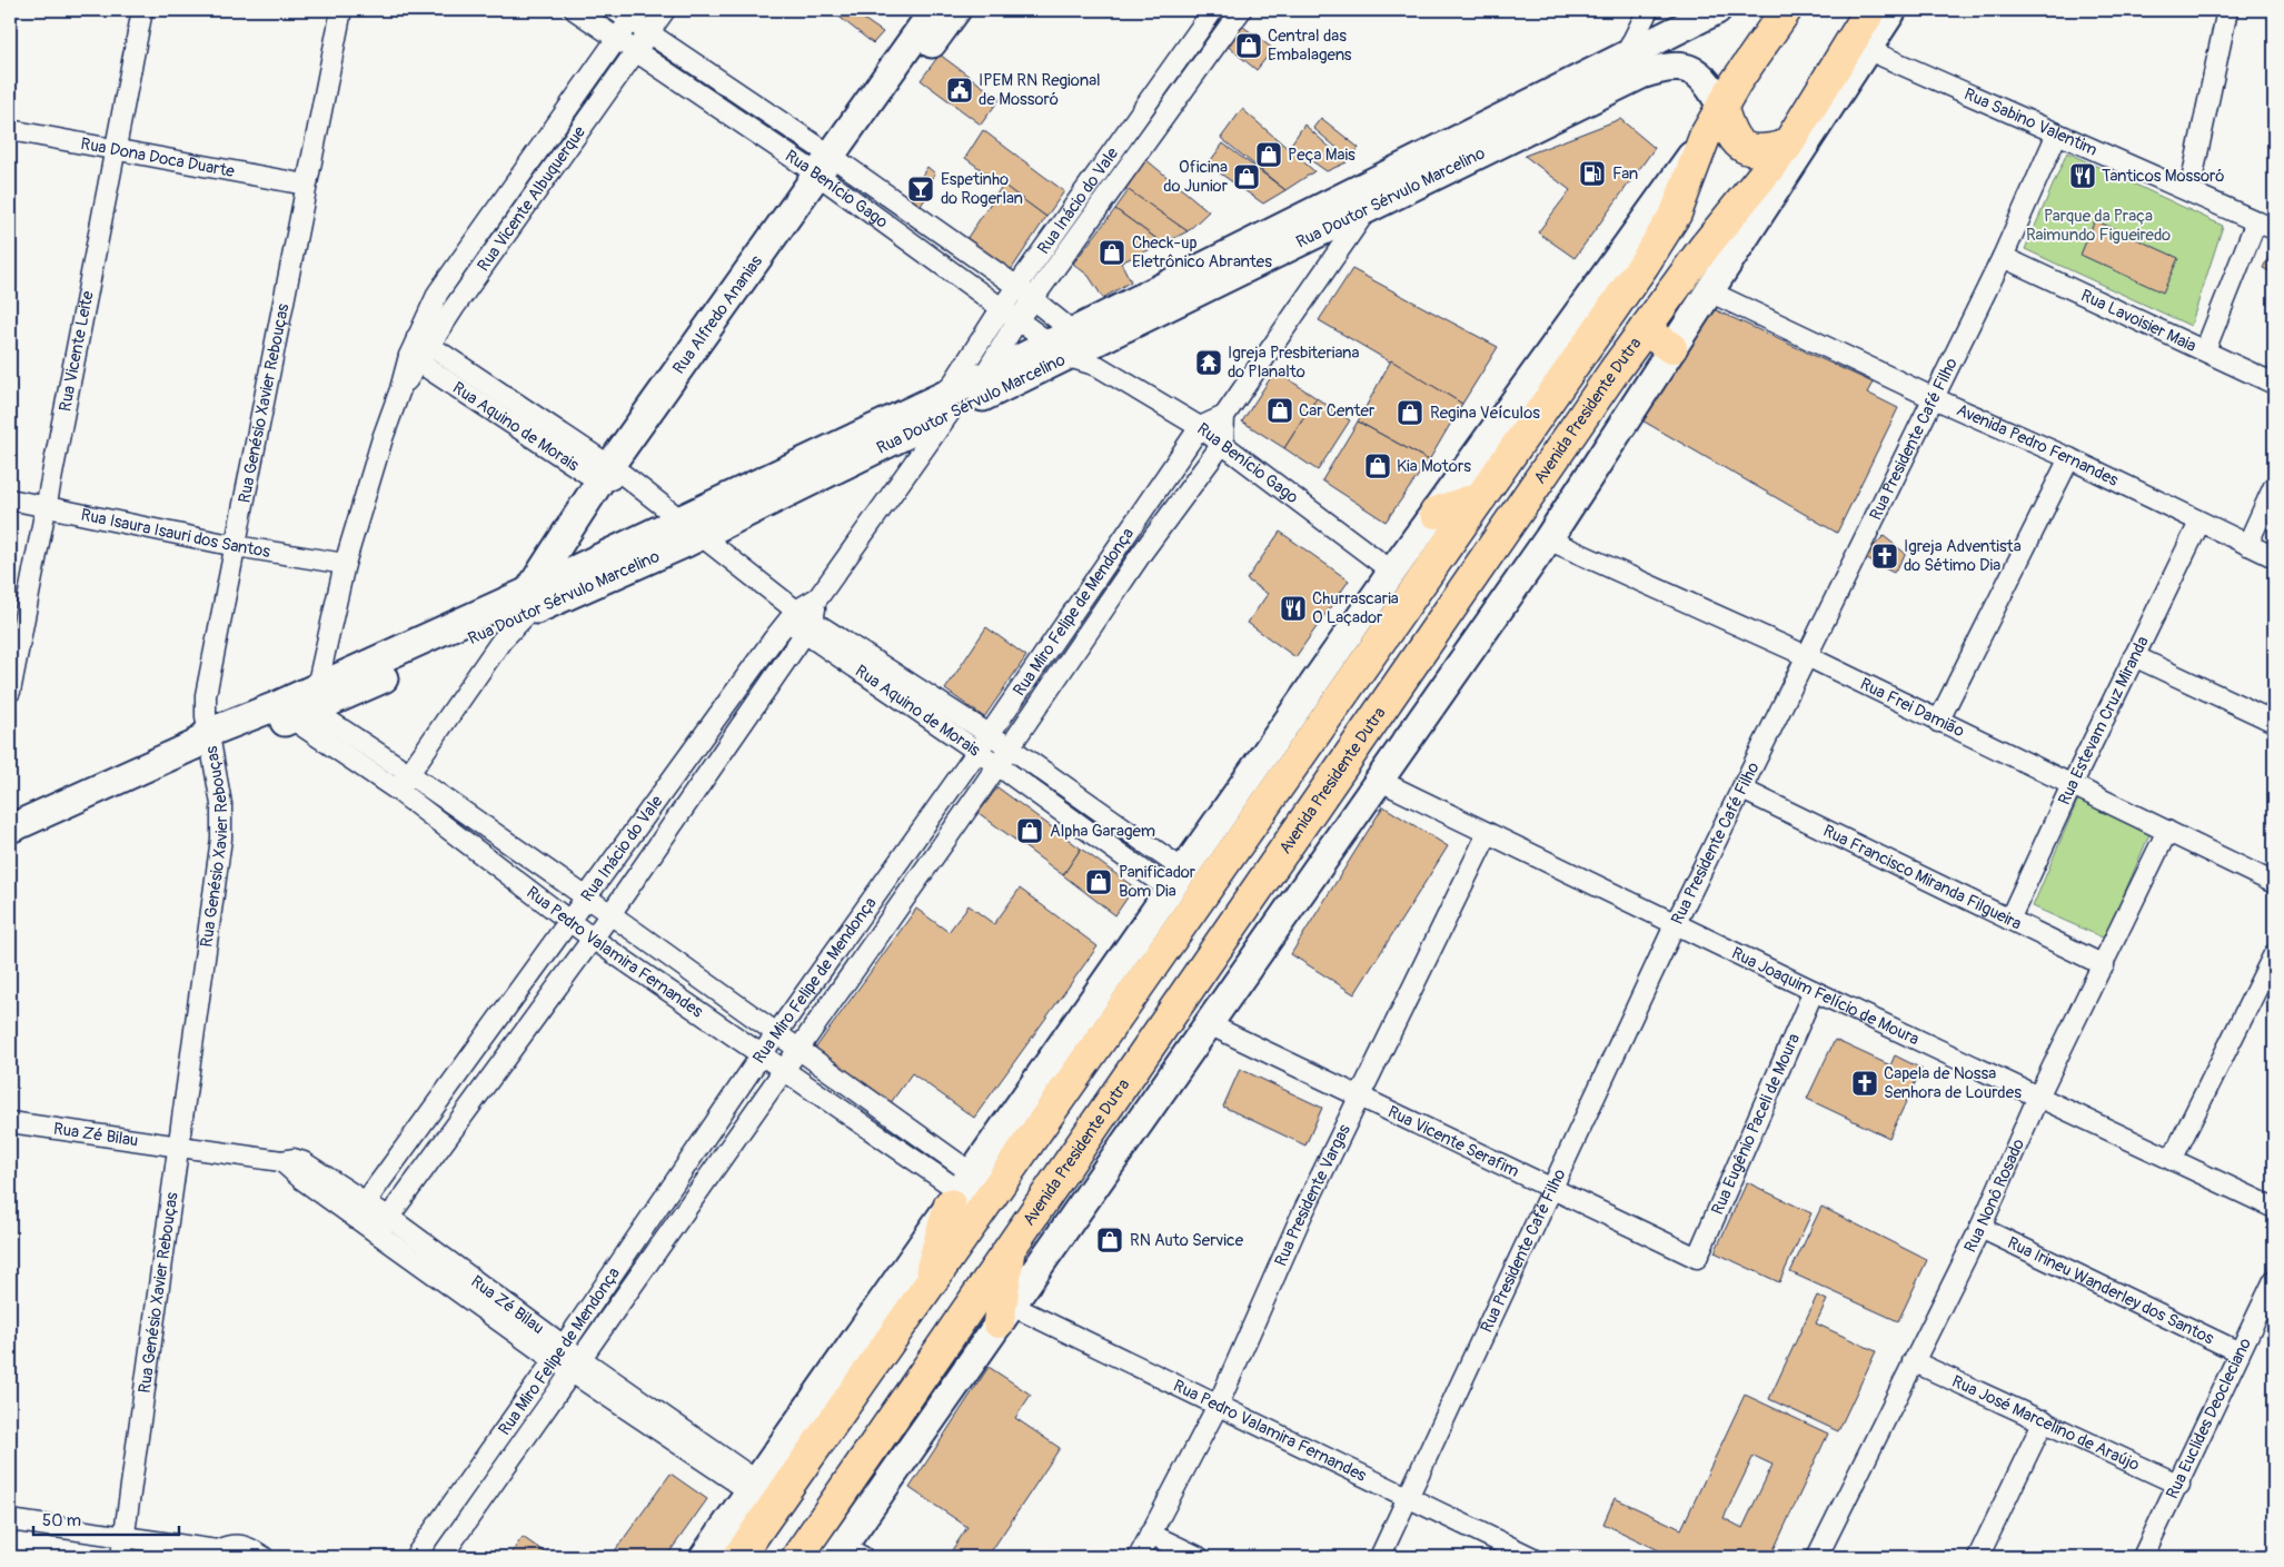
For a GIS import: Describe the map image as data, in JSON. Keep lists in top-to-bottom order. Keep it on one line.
{"streets":{"main road":["Rua Doutor Sérvulo Marcelino","Rua Alfredo Ananias","Avenida Presidente Dutra"],"street":["Rua Sabino Valentim","Rua Dona Doca Duarte","Rua Benício Gago","Rua Vicente Albuquerque","Rua Inácio do Vale","Rua Lavoisier Maia","Rua Vicente Leite","Rua Genésio Xavier Rebouças","Rua Aquino de Morais","Rua Presidente Café Filho","Avenida Pedro Fernandes","Rua Isaura Isauri dos Santos","Rua Miro Felipe de Mendonça","Rua Frei Damião","Rua Estevam Cruz Miranda","Rua Francisco Miranda Filgueira","Rua Pedro Valamira Fernandes","Rua Joaquim Felício de Moura","Rua Eugênio Paceli de Moura","Rua Zé Bilau","Rua Vicente Serafim","Rua Presidente Vargas","Rua Nonô Rosado","Rua Irineu Wanderley dos Santos","Rua Euclides Deocleciano","Rua José Marcelino de Araújo"]},"crossings":[["Rua Sabino Valentim","Avenida Presidente Dutra"],["Rua Sabino Valentim","Rua Presidente Café Filho"],["Rua Dona Doca Duarte","Rua Vicente Leite"],["Rua Dona Doca Duarte","Rua Genésio Xavier Rebouças"],["Rua Benício Gago","Rua Doutor Sérvulo Marcelino"],["Rua Benício Gago","Rua Vicente Albuquerque"],["Rua Benício Gago","Rua Inácio do Vale"],["Rua Benício Gago","Rua Alfredo Ananias"],["Rua Benício Gago","Rua Miro Felipe de Mendonça"],["Rua Doutor Sérvulo Marcelino","Rua Vicente Albuquerque"],["Rua Doutor Sérvulo Marcelino","Rua Inácio do Vale"],["Rua Doutor Sérvulo Marcelino","Rua Alfredo Ananias"],["Rua Doutor Sérvulo Marcelino","Rua Genésio Xavier Rebouças"],["Rua Doutor Sérvulo Marcelino","Rua Aquino de Morais"],["Rua Doutor Sérvulo Marcelino","Rua Pedro Valamira Fernandes"],["Rua Vicente Albuquerque","Rua Aquino de Morais"],["Rua Vicente Albuquerque","Rua Isaura Isauri dos Santos"],["Rua Vicente Albuquerque","Rua Pedro Valamira Fernandes"],["Rua Inácio do Vale","Rua Aquino de Morais"],["Rua Inácio do Vale","Rua Pedro Valamira Fernandes"],["Rua Inácio do Vale","Rua Zé Bilau"],["Rua Alfredo Ananias","Rua Aquino de Morais"],["Rua Lavoisier Maia","Rua Presidente Café Filho"],["Rua Vicente Leite","Rua Isaura Isauri dos Santos"],["Rua Genésio Xavier Rebouças","Rua Isaura Isauri dos Santos"],["Rua Genésio Xavier Rebouças","Rua Zé Bilau"],["Avenida Presidente Dutra","Avenida Pedro Fernandes"],["Avenida Presidente Dutra","Rua Frei Damião"],["Avenida Presidente Dutra","Rua Pedro Valamira Fernandes"],["Avenida Presidente Dutra","Rua Joaquim Felício de Moura"],["Avenida Presidente Dutra","Rua Vicente Serafim"],["Rua Aquino de Morais","Rua Miro Felipe de Mendonça"],["Rua Presidente Café Filho","Avenida Pedro Fernandes"],["Rua Presidente Café Filho","Rua Frei Damião"],["Rua Presidente Café Filho","Rua Francisco Miranda Filgueira"],["Rua Presidente Café Filho","Rua Pedro Valamira Fernandes"],["Rua Presidente Café Filho","Rua Joaquim Felício de Moura"],["Rua Presidente Café Filho","Rua Vicente Serafim"],["Avenida Pedro Fernandes","Rua Estevam Cruz Miranda"],["Rua Miro Felipe de Mendonça","Rua Pedro Valamira Fernandes"],["Rua Miro Felipe de Mendonça","Rua Zé Bilau"],["Rua Frei Damião","Rua Estevam Cruz Miranda"],["Rua Frei Damião","Rua Nonô Rosado"],["Rua Estevam Cruz Miranda","Rua Francisco Miranda Filgueira"],["Rua Francisco Miranda Filgueira","Rua Nonô Rosado"],["Rua Pedro Valamira Fernandes","Rua Presidente Vargas"],["Rua Joaquim Felício de Moura","Rua Eugênio Paceli de Moura"],["Rua Joaquim Felício de Moura","Rua Presidente Vargas"],["Rua Joaquim Felício de Moura","Rua Nonô Rosado"],["Rua Eugênio Paceli de Moura","Rua Vicente Serafim"],["Rua Vicente Serafim","Rua Presidente Vargas"],["Rua Nonô Rosado","Rua Irineu Wanderley dos Santos"],["Rua Nonô Rosado","Rua José Marcelino de Araújo"],["Rua Irineu Wanderley dos Santos","Rua Euclides Deocleciano"],["Rua Euclides Deocleciano","Rua José Marcelino de Araújo"]],"parks":["Parque da Praça Raimundo Figueiredo"],"places":{"shop":["Central das Embalagens","Peça Mais","Oficina do Junior","Check-up Eletrônico Abrantes","Car Center","Regina Veículos","Kia Motors","Alpha Garagem","Panificador Bom Dia","RN Auto Service"],"public building":["IPEM RN Regional de Mossoró"],"fuel station":["Fan"],"restaurant":["Tanticos Mossoró","Churrascaria O Laçador"],"bar":["Espetinho do Rogerlan"],"temple":["Igreja Presbiteriana do Planalto"],"church":["Igreja Adventista do Sétimo Dia","Capela de Nossa Senhora de Lourdes"]},"scale_bar":"50 m"}
